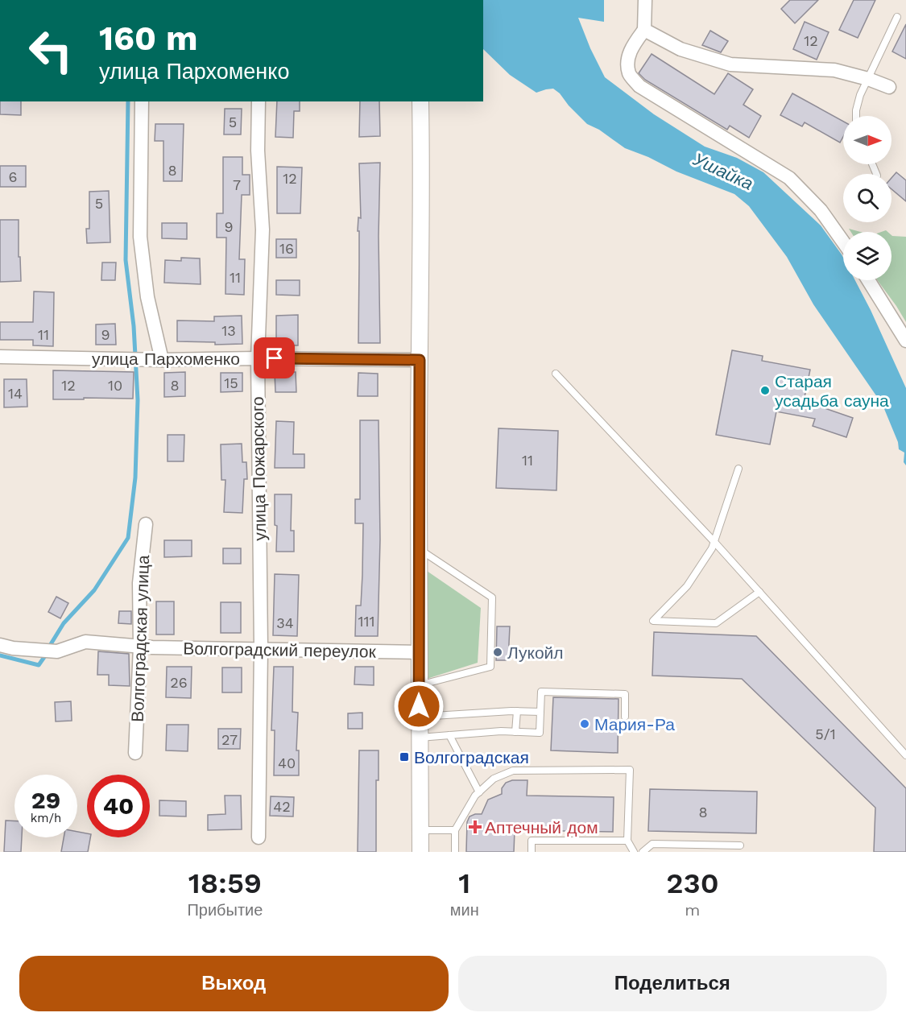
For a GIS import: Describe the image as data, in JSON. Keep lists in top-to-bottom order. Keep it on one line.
{"streets":{"street":["улица Пархоменко","улица Пожарского","Волгоградская улица","Волгоградский переулок"]},"crossings":[["улица Пархоменко","улица Пожарского"],["улица Пожарского","Волгоградский переулок"],["Волгоградская улица","Волгоградский переулок"]],"water":["Ушайка"],"places":{"other":["Старая усадьба сауна","Лукойл","Мария-Ра"],"transit":["Волгоградская"],"health":["Аптечный дом"]},"house_numbers":["12","5","8","6","12","7","5","9","16","11","13","11","9","15","12","10","8","14","11","111","34","26","5/1","27","40","42","8"],"north":"right","page":{"turn":["160 m","улица Пархоменко"],"speed":"29 km/h","limit":"40","eta":["18:59","Прибытие","1","мин","230","m"],"buttons":["Выход","Поделиться"]}}
